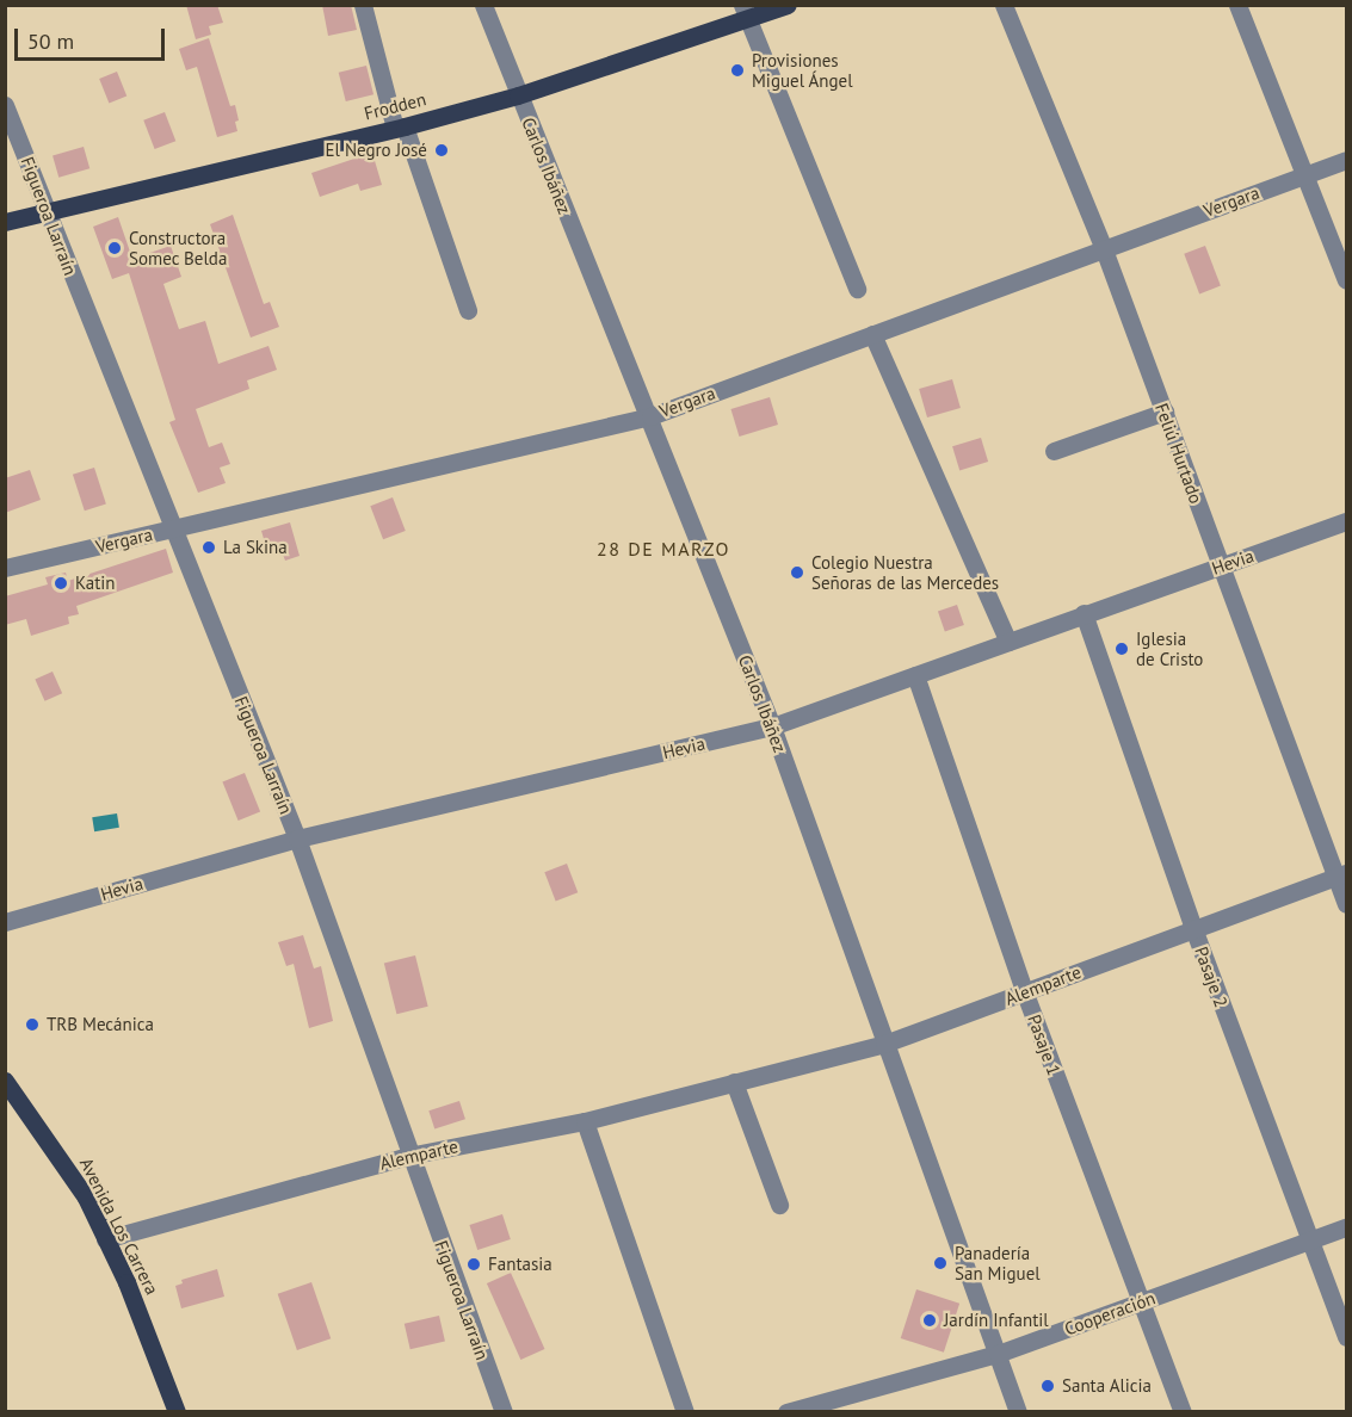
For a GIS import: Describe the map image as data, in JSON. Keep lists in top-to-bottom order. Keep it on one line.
{"streets":{"main road":["Frodden","Avenida Los Carrera"],"street":["Carlos Ibáñez","Vergara","Figueroa Larraín","Feliú Hurtado","Hevia","Pasaje 2","Alemparte","Pasaje 1","Cooperación"]},"crossings":[["Frodden","Carlos Ibáñez"],["Frodden","Figueroa Larraín"],["Carlos Ibáñez","Vergara"],["Carlos Ibáñez","Hevia"],["Carlos Ibáñez","Alemparte"],["Carlos Ibáñez","Cooperación"],["Vergara","Figueroa Larraín"],["Vergara","Feliú Hurtado"],["Figueroa Larraín","Hevia"],["Figueroa Larraín","Alemparte"],["Feliú Hurtado","Hevia"],["Feliú Hurtado","Alemparte"],["Hevia","Pasaje 2"],["Hevia","Pasaje 1"],["Pasaje 2","Alemparte"],["Pasaje 2","Cooperación"],["Alemparte","Pasaje 1"],["Alemparte","Avenida Los Carrera"],["Pasaje 1","Cooperación"]],"districts":["28 DE MARZO"],"places":["Provisiones Miguel Ángel","El Negro José","Constructora Somec Belda","La Skina","Colegio Nuestra Señoras de las Mercedes","Katin","Iglesia de Cristo","TRB Mecánica","Panadería San Miguel","Fantasia","Jardín Infantil","Santa Alicia"],"scale_bar":"50 m"}
